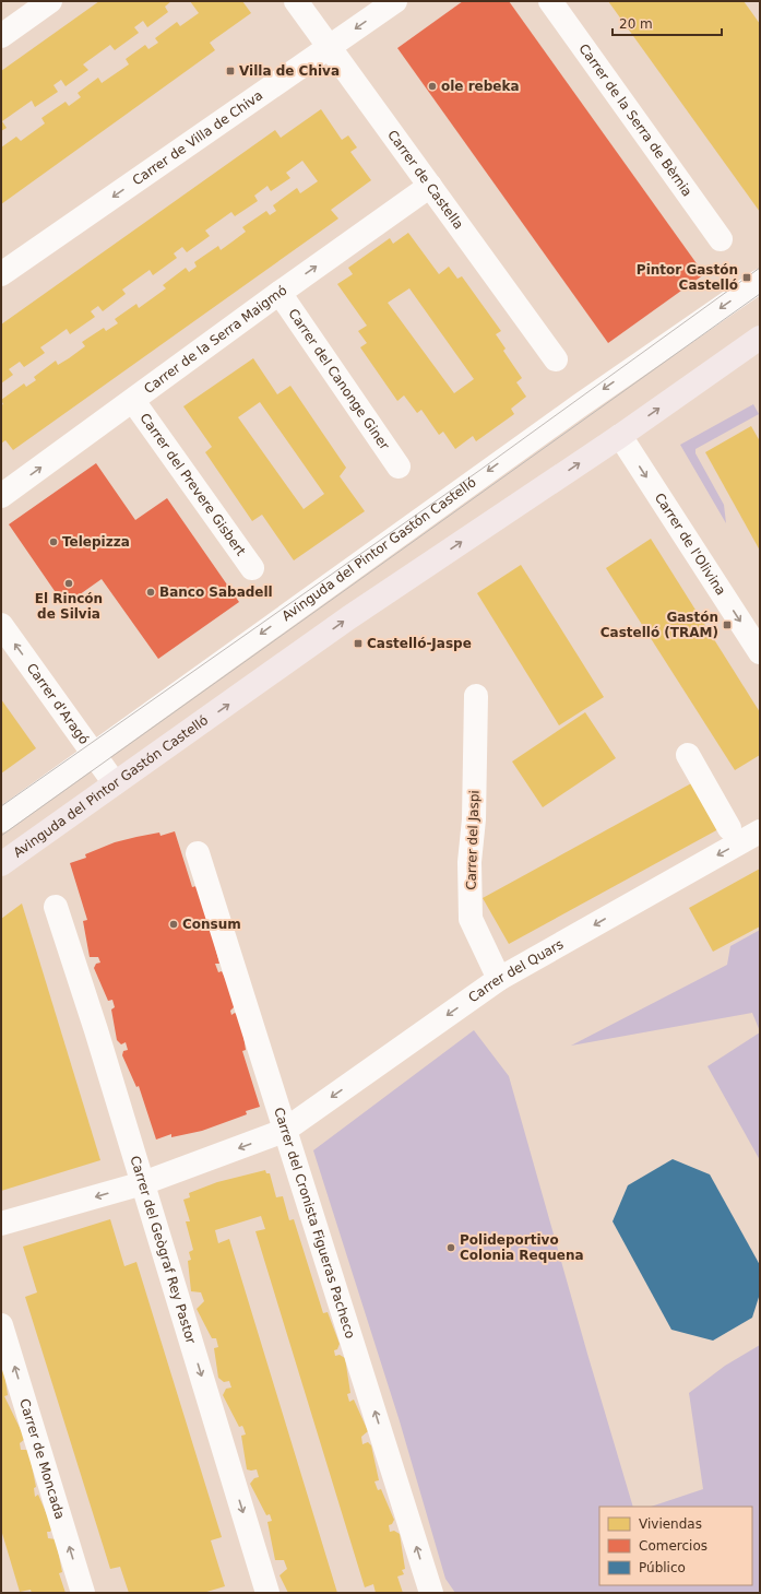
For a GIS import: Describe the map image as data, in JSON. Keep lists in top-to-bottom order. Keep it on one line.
{"streets":{"main road":["Avinguda del Pintor Gastón Castelló"],"street":["Carrer de la Serra de Bèrnia","Carrer de Villa de Chiva","Carrer de Castella","Carrer de la Serra Maigmó","Carrer del Canonge Giner","Carrer del Prevere Gisbert","Carrer de l'Olivina","Carrer d'Aragó","Carrer del Jaspi","Carrer del Quars","Carrer del Cronista Figueras Pacheco","Carrer del Geògraf Rey Pastor","Carrer de Moncada"]},"crossings":[["Carrer de Villa de Chiva","Carrer de Castella"],["Carrer de Castella","Carrer de la Serra Maigmó"],["Carrer de la Serra Maigmó","Carrer del Canonge Giner"],["Carrer de la Serra Maigmó","Carrer del Prevere Gisbert"],["Carrer de l'Olivina","Avinguda del Pintor Gastón Castelló"],["Avinguda del Pintor Gastón Castelló","Carrer d'Aragó"],["Carrer del Jaspi","Carrer del Quars"],["Carrer del Quars","Carrer del Cronista Figueras Pacheco"],["Carrer del Quars","Carrer del Geògraf Rey Pastor"]],"one_way":["Carrer de Villa de Chiva","Carrer de la Serra Maigmó","Carrer de l'Olivina","Carrer d'Aragó","Carrer del Quars","Carrer del Cronista Figueras Pacheco","Carrer del Geògraf Rey Pastor","Carrer de Moncada"],"places":{"transit":["Villa de Chiva","Pintor Gastón Castelló","Gastón Castelló (TRAM)","Castelló-Jaspe"],"other":["ole rebeka","Telepizza","El Rincón de Silvia","Banco Sabadell","Consum","Polideportivo Colonia Requena"]},"legend":["Viviendas","Comercios","Público"],"scale_bar":"20 m"}
